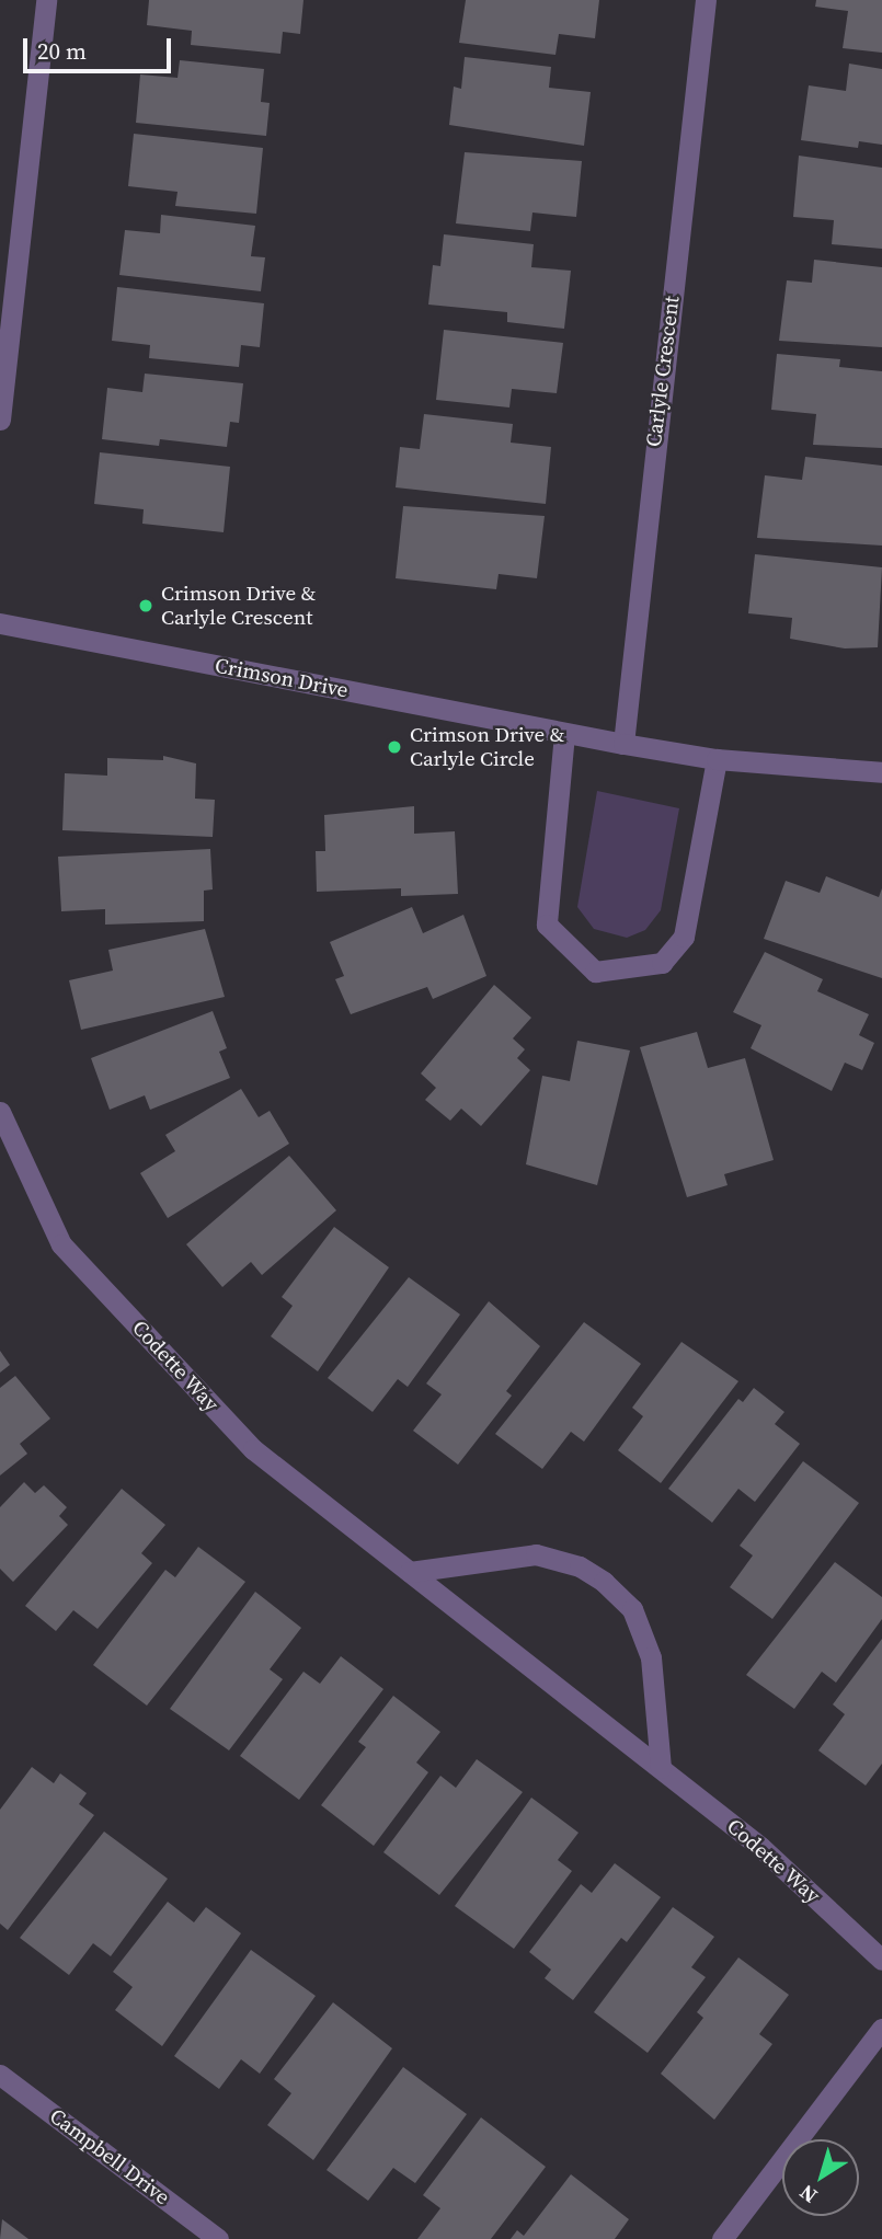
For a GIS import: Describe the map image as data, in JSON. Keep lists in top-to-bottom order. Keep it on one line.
{"streets":{"street":["Carlyle Crescent","Crimson Drive","Codette Way","Campbell Drive"]},"crossings":[["Carlyle Crescent","Crimson Drive"]],"places":["Crimson Drive & Carlyle Crescent","Crimson Drive & Carlyle Circle"],"scale_bar":"20 m","north":"bottom left"}
